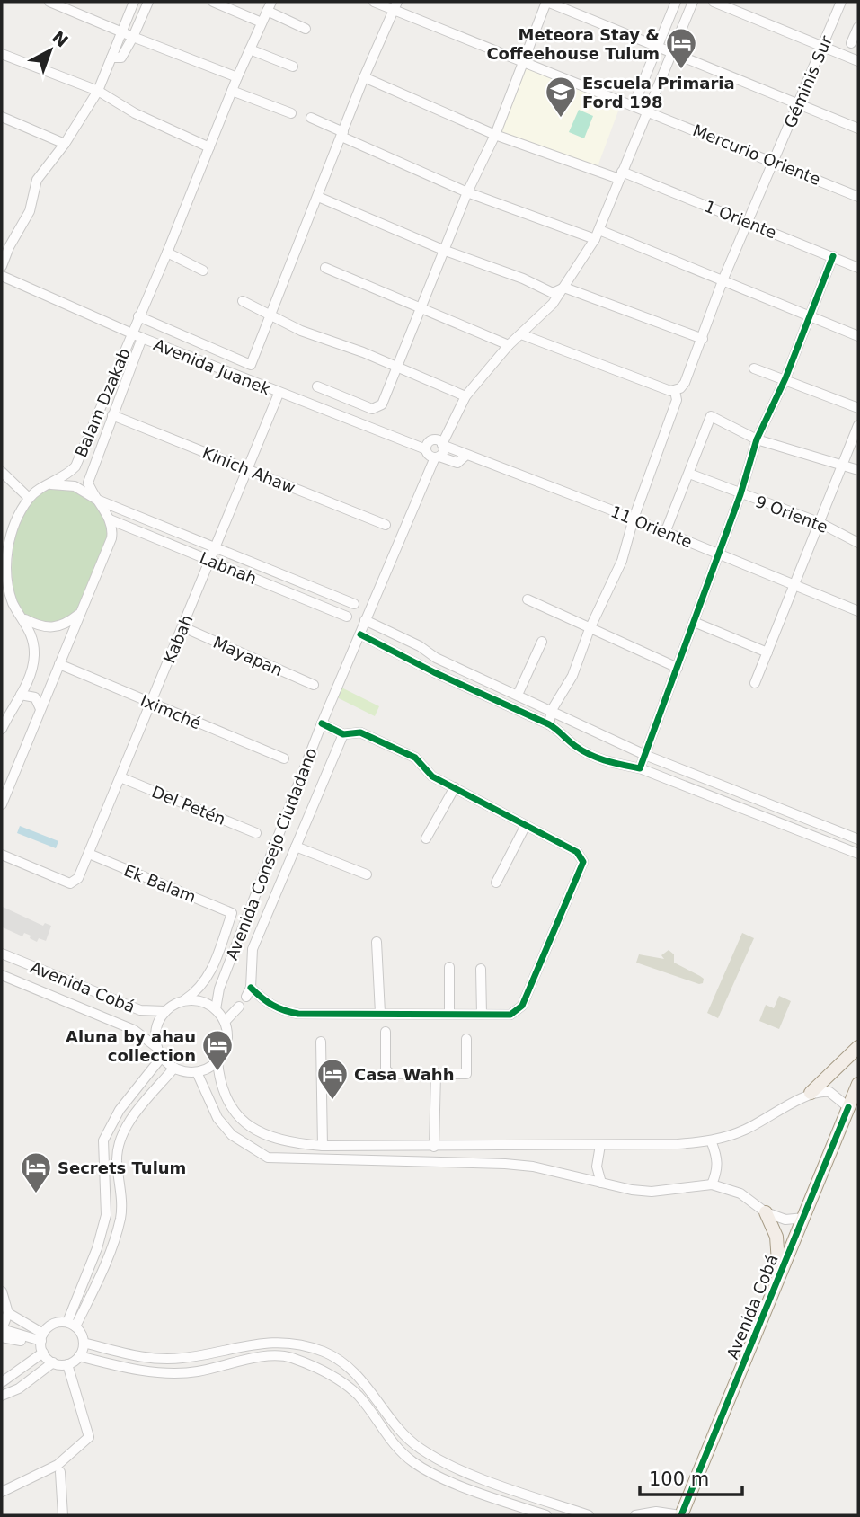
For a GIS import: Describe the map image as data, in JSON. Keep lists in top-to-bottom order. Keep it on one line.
{"streets":{"main road":["Avenida Cobá"],"street":["Géminis Sur","Mercurio Oriente","1 Oriente","Avenida Juanek","Balam Dzakab","Kinich Ahaw","9 Oriente","11 Oriente","Labnah","Kabah","Mayapan","Iximché","Del Petén","Avenida Consejo Ciudadano","Ek Balam"]},"crossings":[["Géminis Sur","Mercurio Oriente"],["Géminis Sur","1 Oriente"],["Avenida Juanek","Balam Dzakab"],["Avenida Juanek","11 Oriente"],["Avenida Juanek","Kabah"],["Avenida Juanek","Avenida Consejo Ciudadano"],["Balam Dzakab","Labnah"],["Kinich Ahaw","Kabah"],["11 Oriente","Avenida Consejo Ciudadano"],["Labnah","Kabah"],["Kabah","Mayapan"],["Kabah","Iximché"],["Kabah","Del Petén"],["Kabah","Ek Balam"],["Avenida Consejo Ciudadano","Ek Balam"],["Avenida Consejo Ciudadano","Avenida Cobá"],["Ek Balam","Avenida Cobá"]],"places":{"hotel":["Meteora Stay & Coffeehouse Tulum","Aluna by ahau collection","Casa Wahh","Secrets Tulum"],"school or university":["Escuela Primaria Ford 198"]},"scale_bar":"100 m","north":"top right"}
